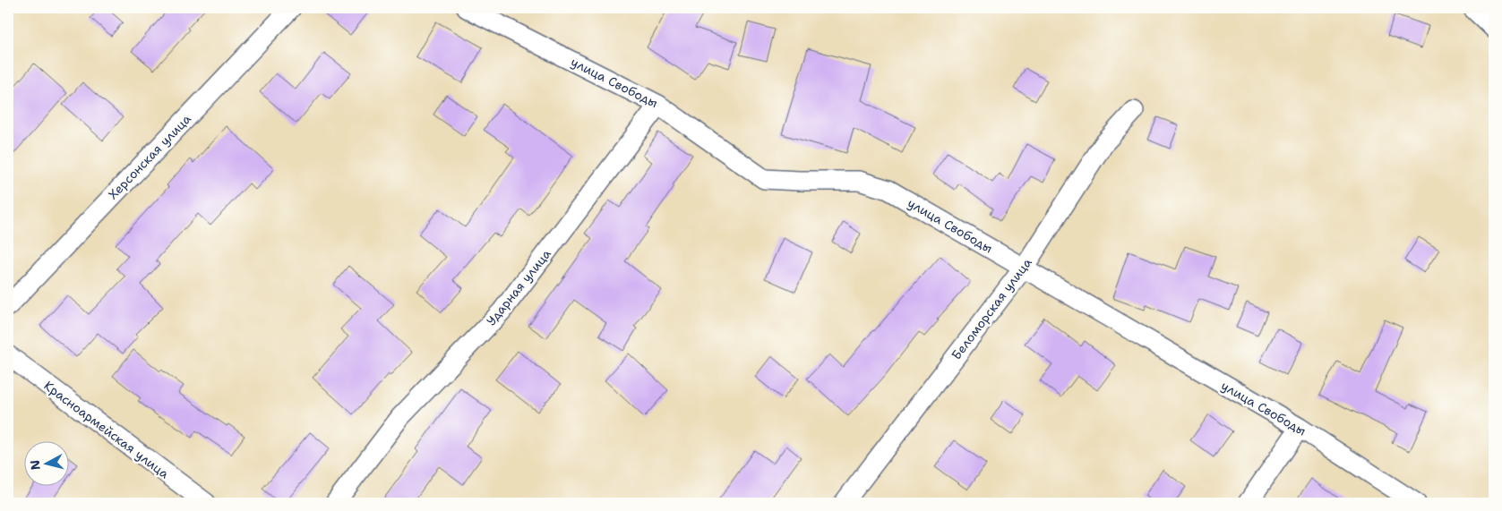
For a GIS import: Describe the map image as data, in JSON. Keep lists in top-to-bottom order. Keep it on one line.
{"streets":{"street":["улица Свободы","Херсонская улица","Ударная улица","Беломорская улица","Красноармейская улица"]},"crossings":[["улица Свободы","Ударная улица"],["улица Свободы","Беломорская улица"]],"north":"left"}
